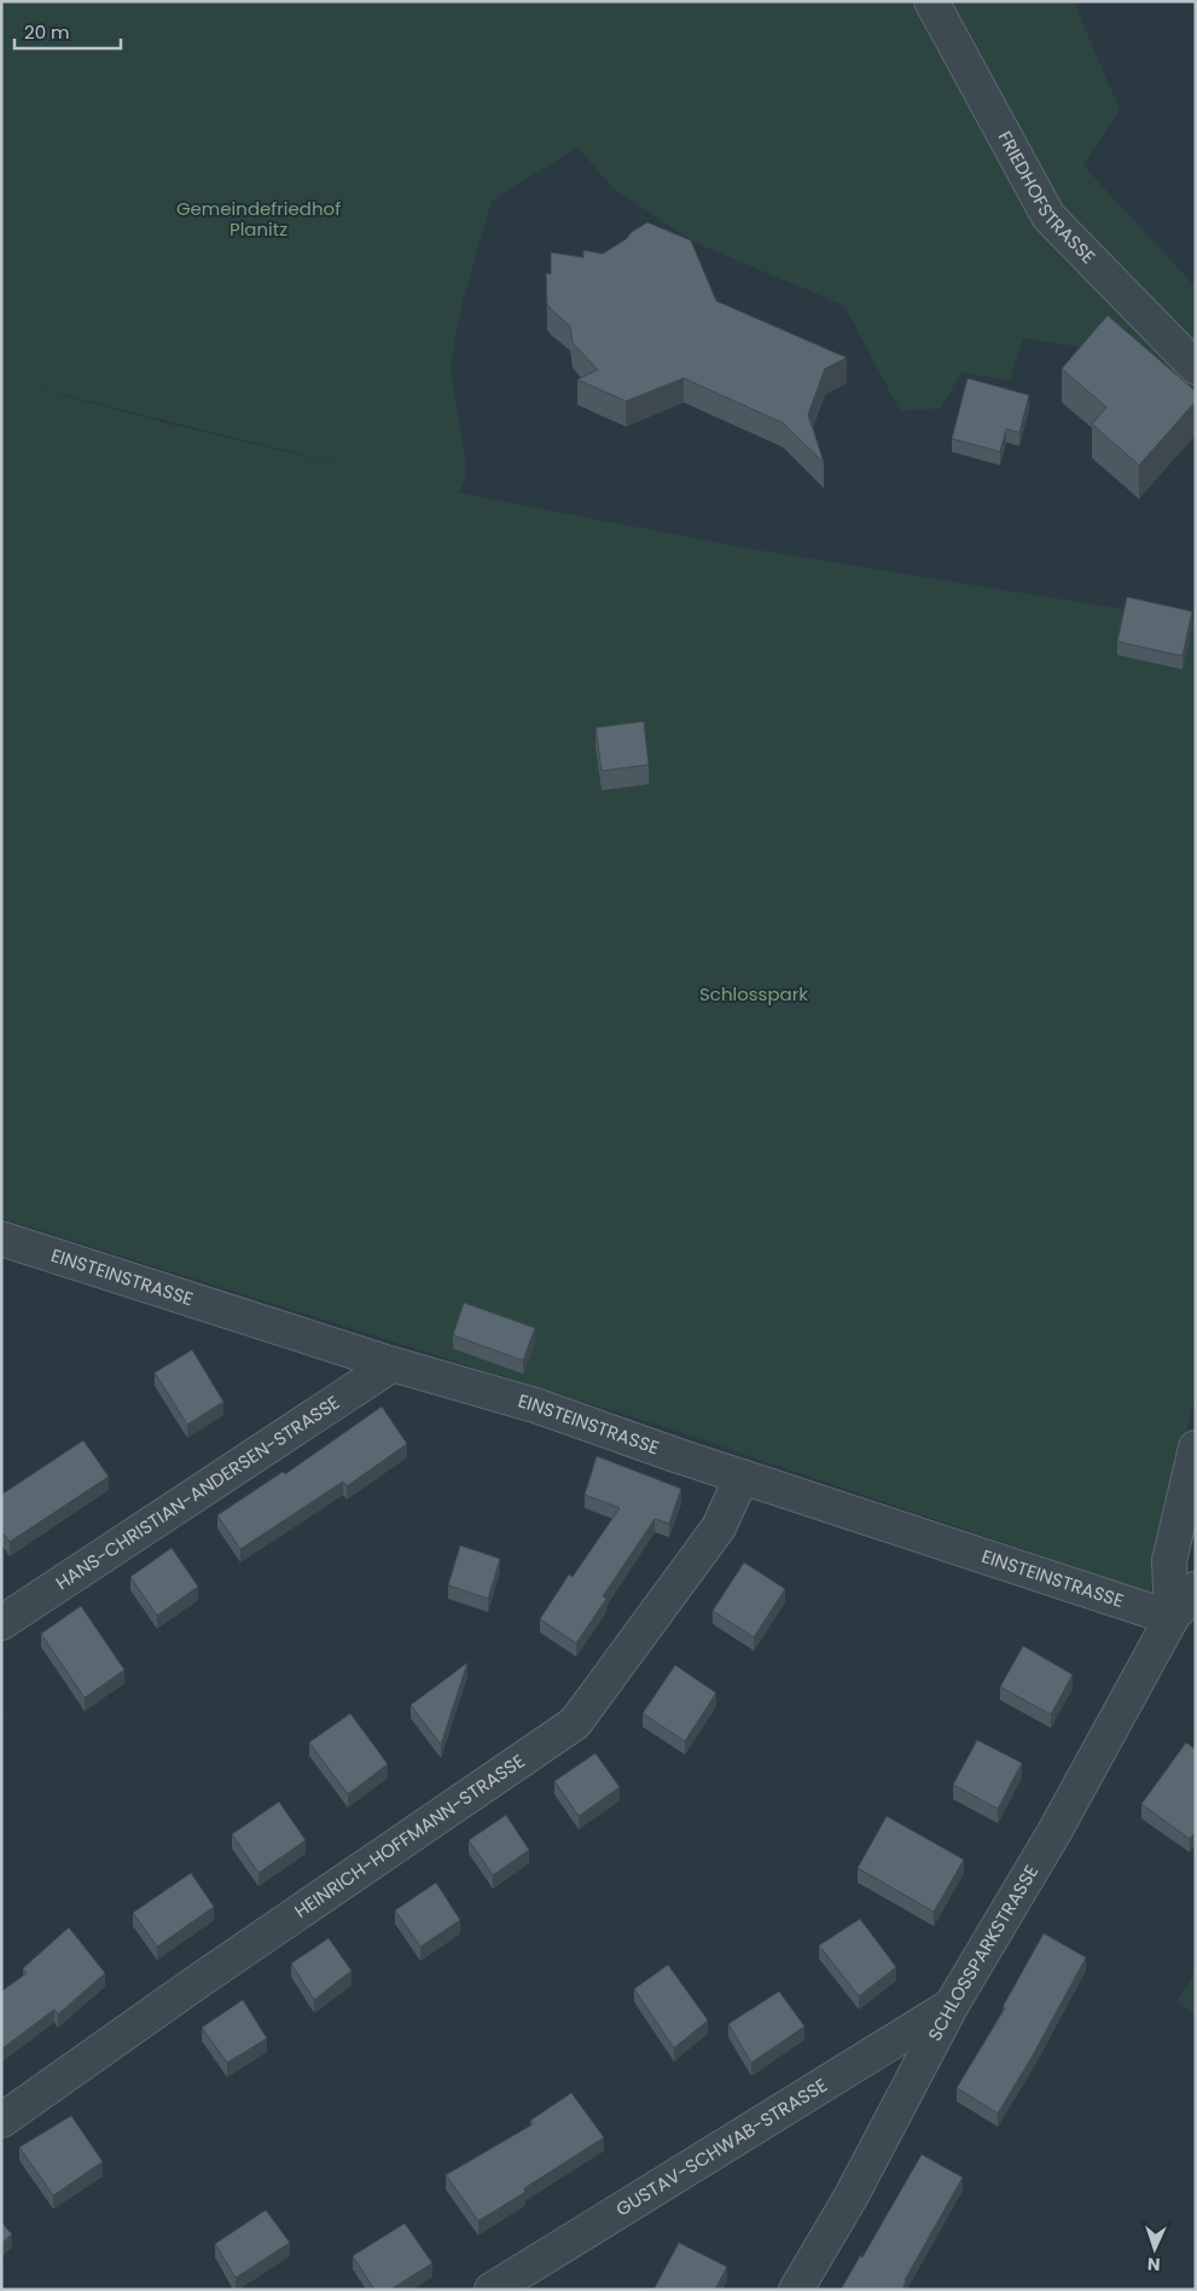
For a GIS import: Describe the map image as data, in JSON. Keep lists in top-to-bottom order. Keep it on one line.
{"streets":{"street":["FRIEDHOFSTRASSE","EINSTEINSTRASSE","HANS-CHRISTIAN-ANDERSEN-STRASSE","HEINRICH-HOFFMANN-STRASSE","SCHLOSSPARKSTRASSE","GUSTAV-SCHWAB-STRASSE"]},"crossings":[["EINSTEINSTRASSE","HANS-CHRISTIAN-ANDERSEN-STRASSE"],["EINSTEINSTRASSE","HEINRICH-HOFFMANN-STRASSE"],["EINSTEINSTRASSE","SCHLOSSPARKSTRASSE"],["SCHLOSSPARKSTRASSE","GUSTAV-SCHWAB-STRASSE"]],"parks":["Gemeindefriedhof Planitz","Schlosspark"],"scale_bar":"20 m","north":"bottom"}
